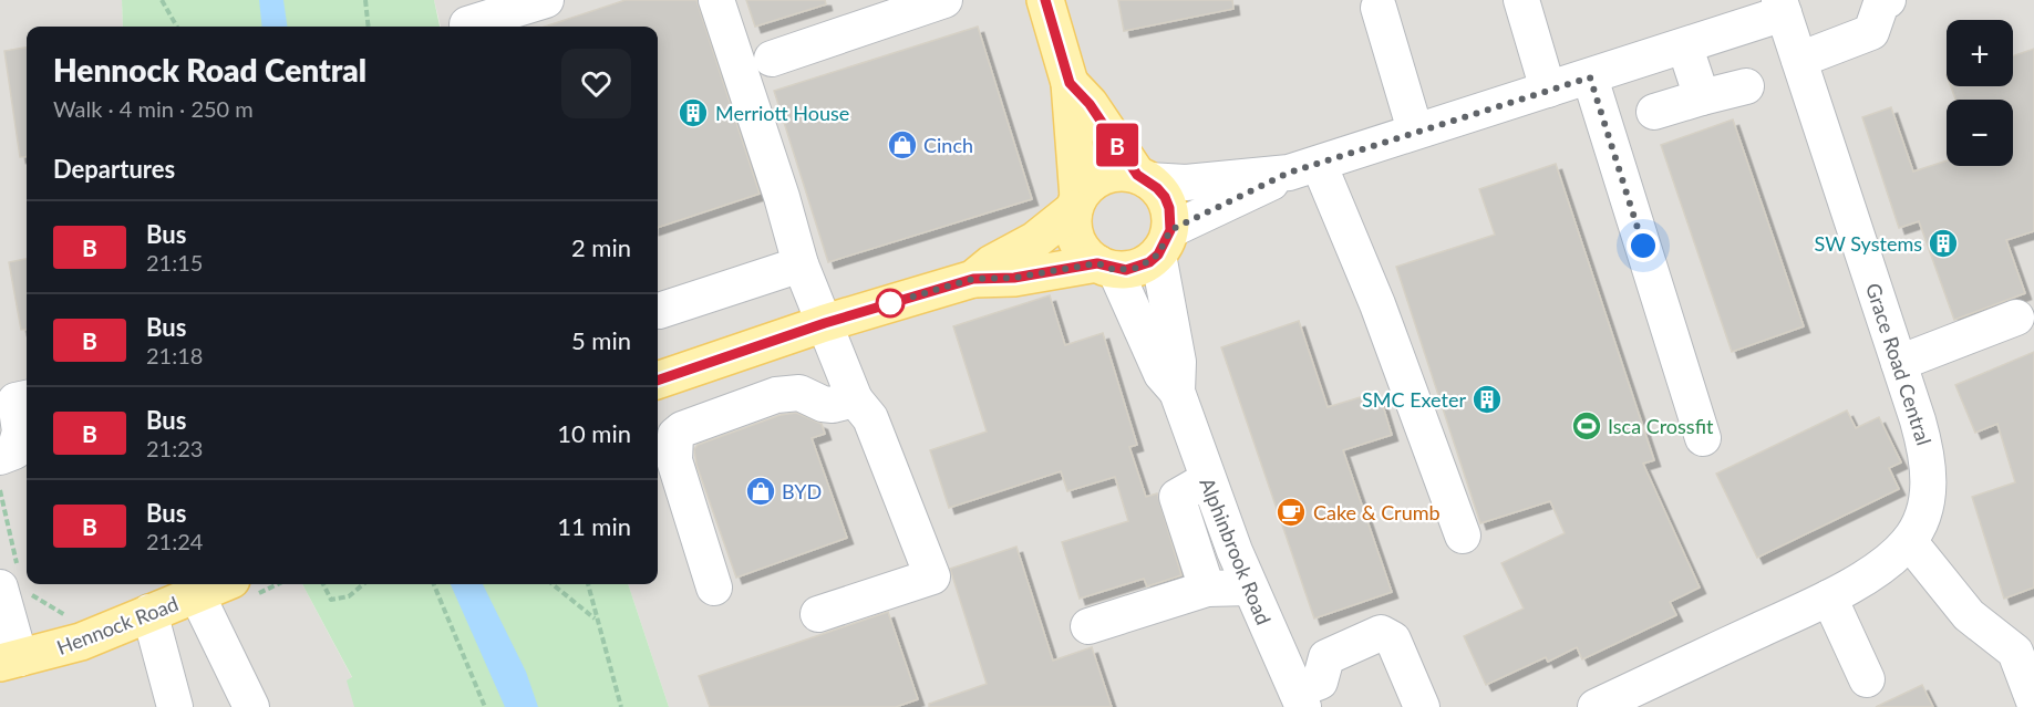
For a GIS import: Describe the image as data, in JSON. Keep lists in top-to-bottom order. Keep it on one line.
{"streets":{"main road":["Hennock Road"],"street":["Grace Road Central","Alphinbrook Road"]},"places":{"building":["Merriott House","SW Systems","SMC Exeter"],"shop":["Cinch","BYD"],"sports":["Isca Crossfit"],"cafe":["Cake & Crumb"]},"lines":["bus line B"],"page":{"on_map":"B","map_buttons":["+","−"],"heading":[["Hennock Road Central","Walk · 4 min · 250 m"],"Departures"],"list":[{"mark":"B","name":"Bus","note":"21:15","value":"2 min"},{"mark":"B","name":"Bus","note":"21:18","value":"5 min"},{"mark":"B","name":"Bus","note":"21:23","value":"10 min"},{"mark":"B","name":"Bus","note":"21:24","value":"11 min"}]}}
